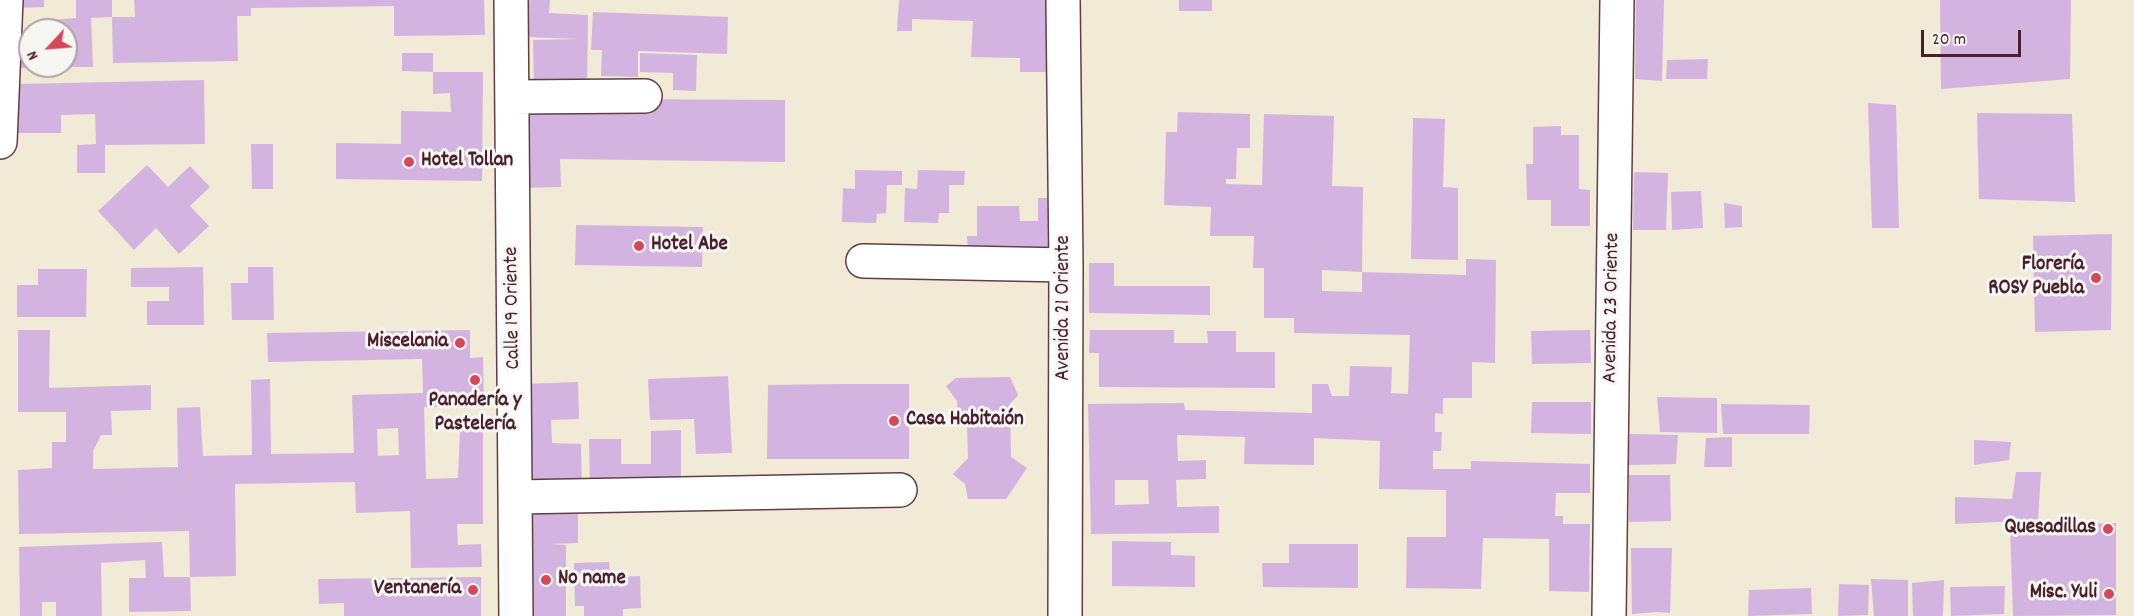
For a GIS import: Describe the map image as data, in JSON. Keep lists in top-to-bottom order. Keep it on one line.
{"streets":{"street":["Calle 19 Oriente","Avenida 21 Oriente","Avenida 23 Oriente"]},"places":["Hotel Tollan","Hotel Abe","Florería ROSY Puebla","Miscelania","Panadería y Pastelería","Casa Habitaión","Quesadillas","No name","Ventanería","Misc. Yuli"],"scale_bar":"20 m","north":"bottom left"}
